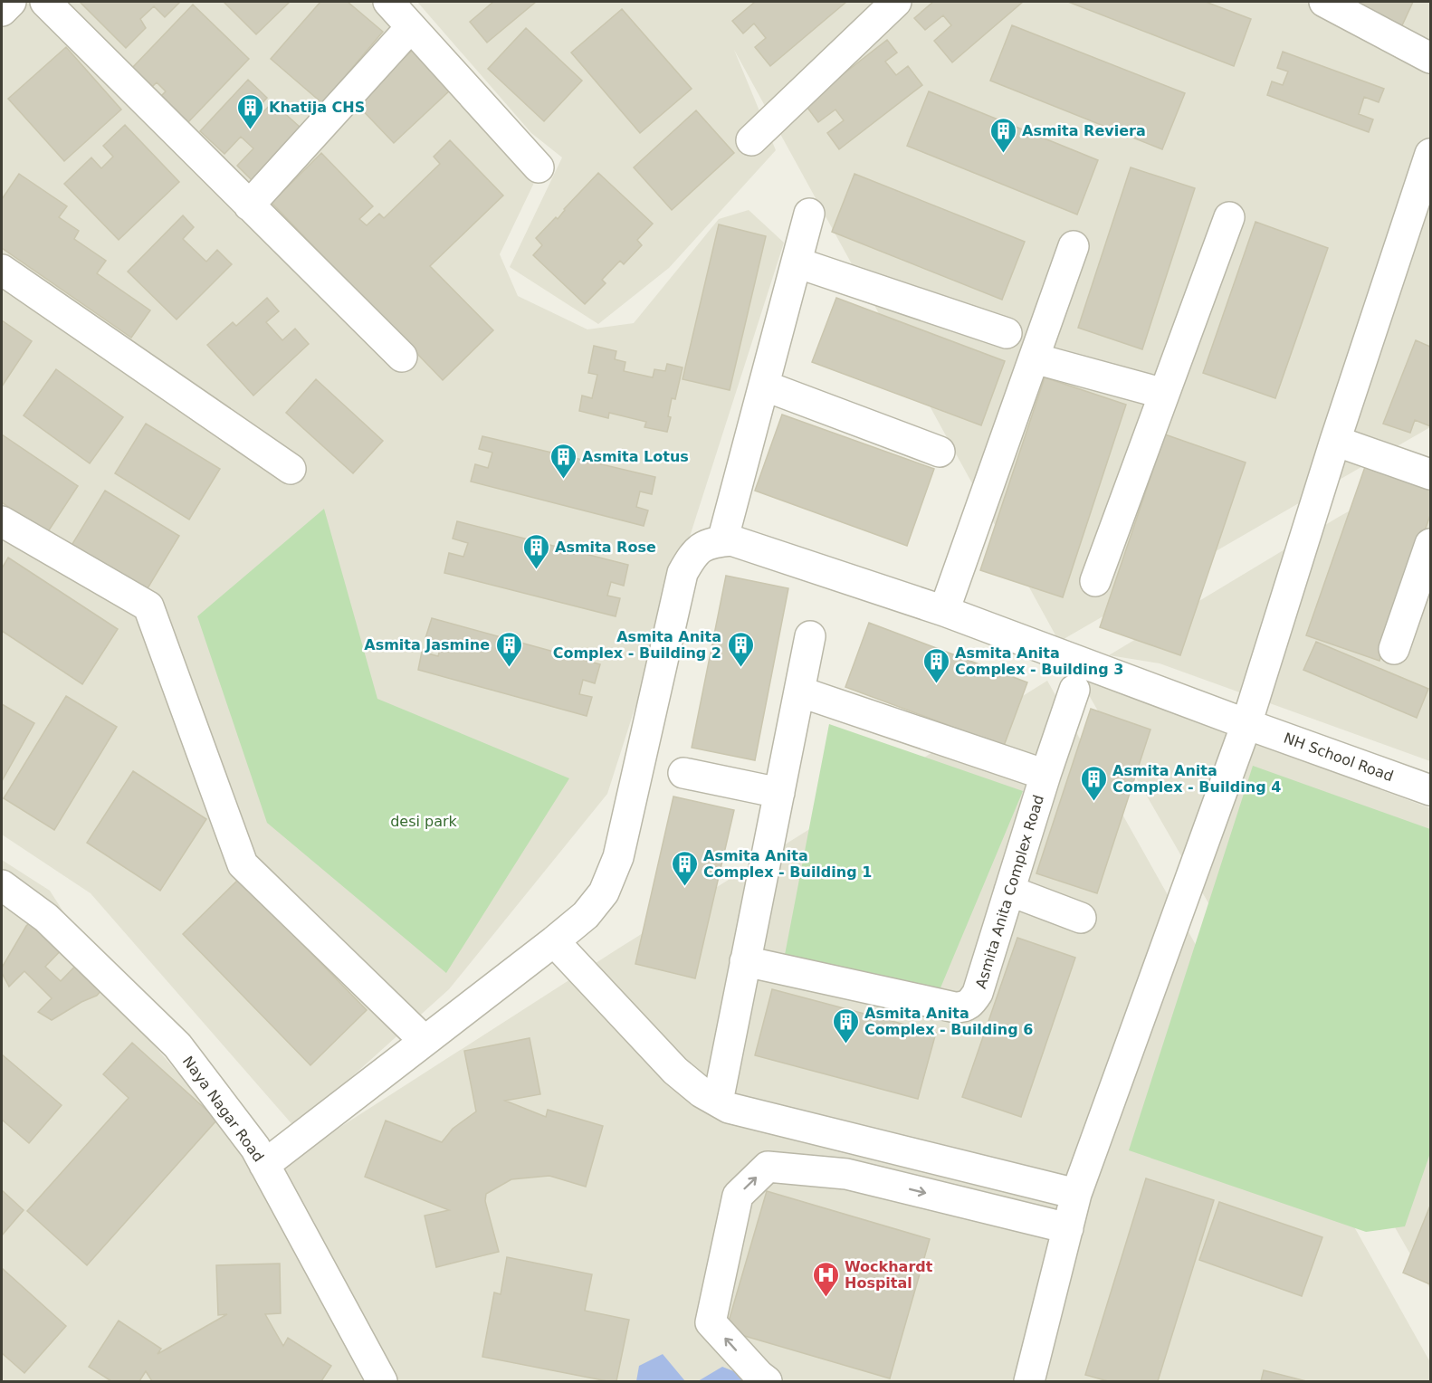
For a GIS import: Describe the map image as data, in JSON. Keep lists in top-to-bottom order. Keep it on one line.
{"streets":{"street":["NH School Road","Asmita Anita Complex Road","Naya Nagar Road"]},"parks":["desi park"],"places":{"building":["Khatija CHS","Asmita Reviera","Asmita Lotus","Asmita Rose","Asmita Jasmine","Asmita Anita Complex - Building 2","Asmita Anita Complex - Building 3","Asmita Anita Complex - Building 4","Asmita Anita Complex - Building 1","Asmita Anita Complex - Building 6"],"hospital":["Wockhardt Hospital"]}}
